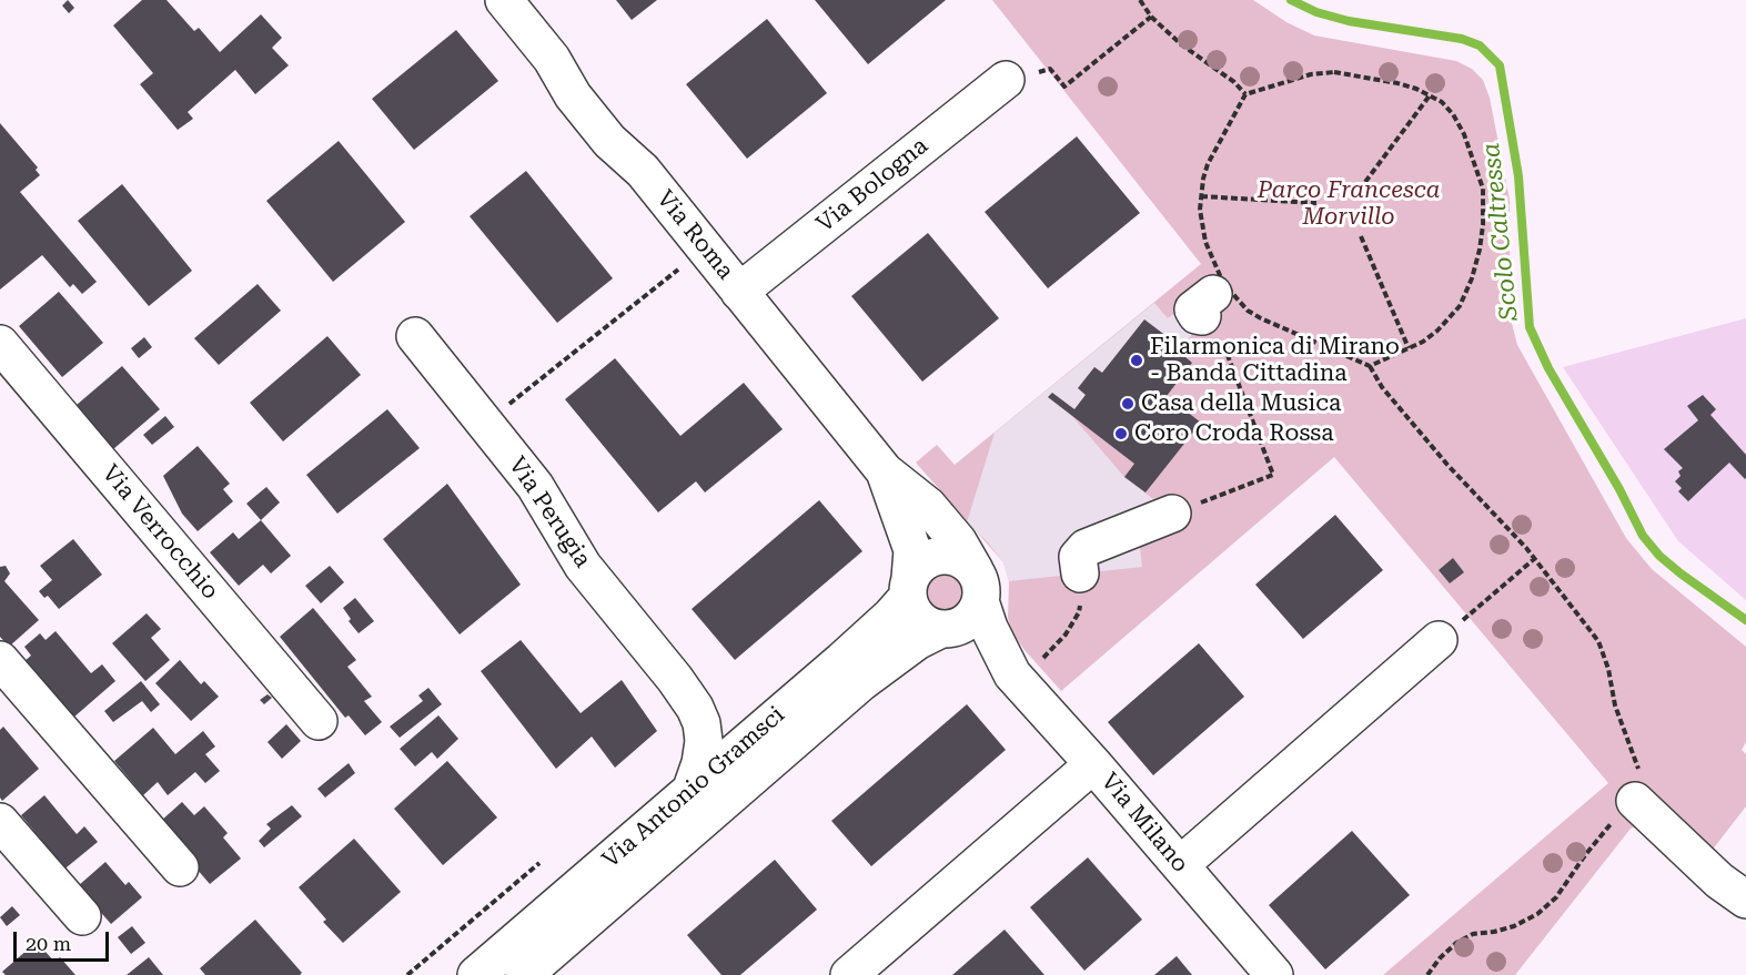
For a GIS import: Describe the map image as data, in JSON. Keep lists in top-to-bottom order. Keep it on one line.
{"streets":{"street":["Via Bologna","Via Roma","Via Perugia","Via Verrocchio","Via Antonio Gramsci","Via Milano"]},"crossings":[["Via Bologna","Via Roma"],["Via Roma","Via Antonio Gramsci"],["Via Roma","Via Milano"],["Via Perugia","Via Antonio Gramsci"],["Via Antonio Gramsci","Via Milano"]],"water":["Scolo Caltressa"],"parks":["Parco Francesca Morvillo"],"places":["Filarmonica di Mirano - Banda Cittadina","Casa della Musica","Coro Croda Rossa"],"scale_bar":"20 m"}
